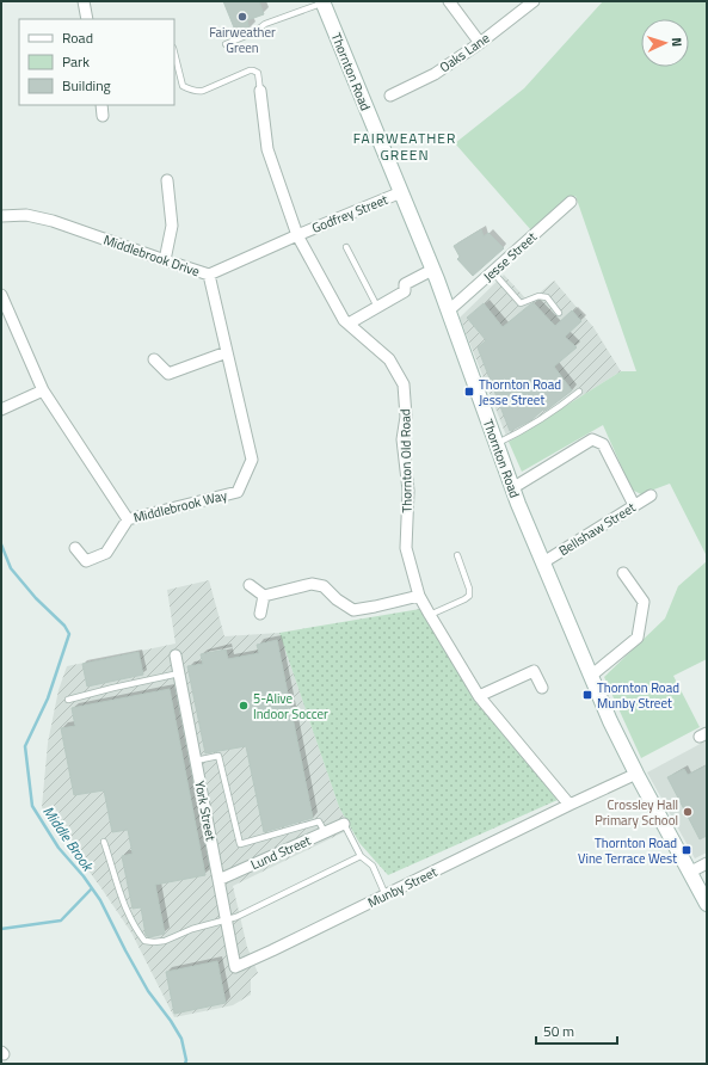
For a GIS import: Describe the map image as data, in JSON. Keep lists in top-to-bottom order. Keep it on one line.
{"streets":{"main road":["Thornton Road"],"street":["Oaks Lane","Godfrey Street","Middlebrook Drive","Jesse Street","Thornton Old Road","Middlebrook Way","Bellshaw Street","York Street","Lund Street","Munby Street"]},"crossings":[["Thornton Road","Godfrey Street"],["Thornton Road","Jesse Street"],["Thornton Road","Bellshaw Street"],["Godfrey Street","Middlebrook Drive"],["Godfrey Street","Thornton Old Road"],["Middlebrook Drive","Thornton Old Road"],["Middlebrook Drive","Middlebrook Way"],["Thornton Old Road","Munby Street"],["York Street","Lund Street"],["York Street","Munby Street"]],"districts":["FAIRWEATHER GREEN"],"water":["Middle Brook"],"places":{"other":["Fairweather Green","5-Alive Indoor Soccer","Crossley Hall Primary School"],"transit":["Thornton Road Jesse Street","Thornton Road Munby Street","Thornton Road Vine Terrace West"]},"legend":["Road","Park","Building"],"scale_bar":"50 m","north":"right"}
